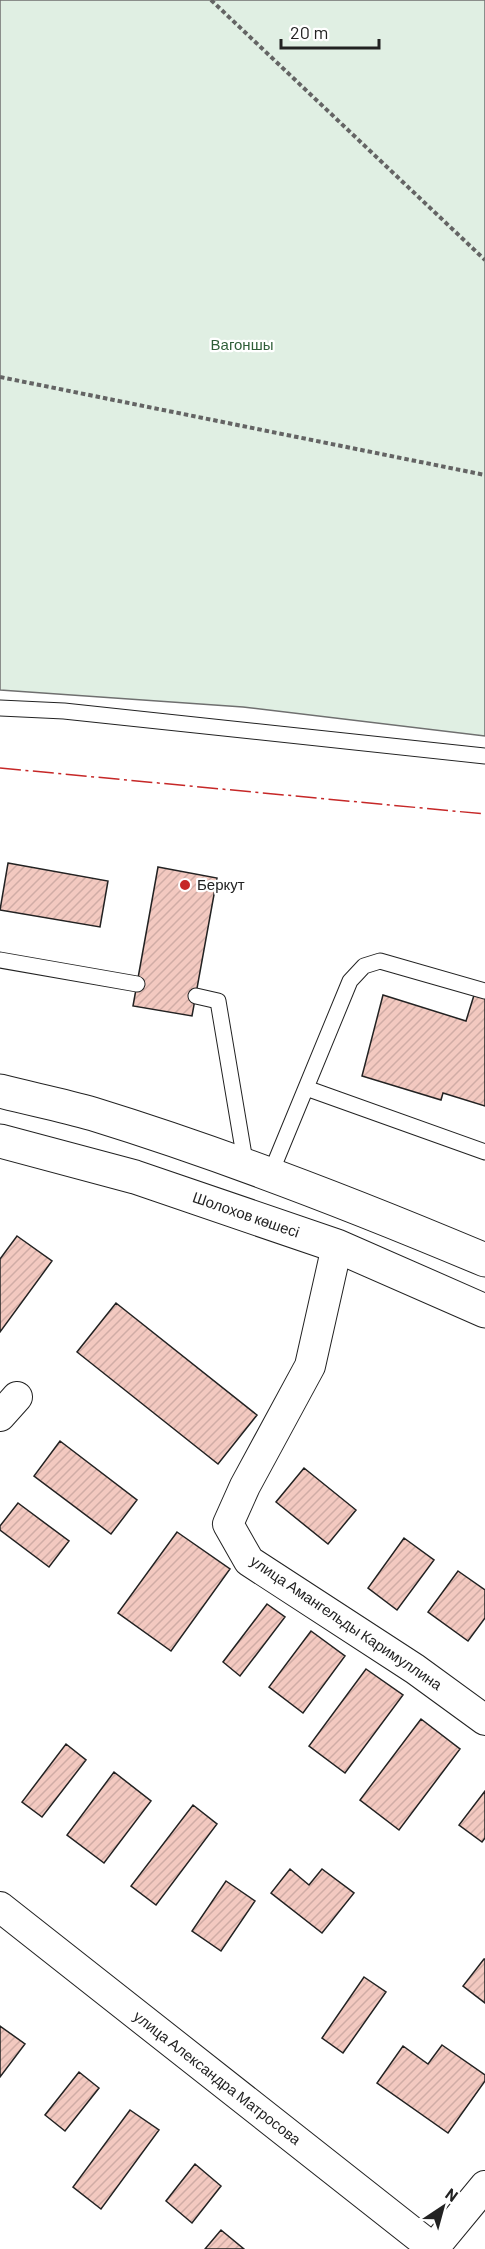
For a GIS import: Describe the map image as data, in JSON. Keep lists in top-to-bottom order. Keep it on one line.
{"streets":{"highway":["Шолохов көшесі"],"street":["улица Амангельды Каримуллина","улица Александра Матросова"]},"crossings":[["Шолохов көшесі","улица Амангельды Каримуллина"]],"parks":["Вагоншы"],"places":["Беркут"],"scale_bar":"20 m","north":"top right"}
